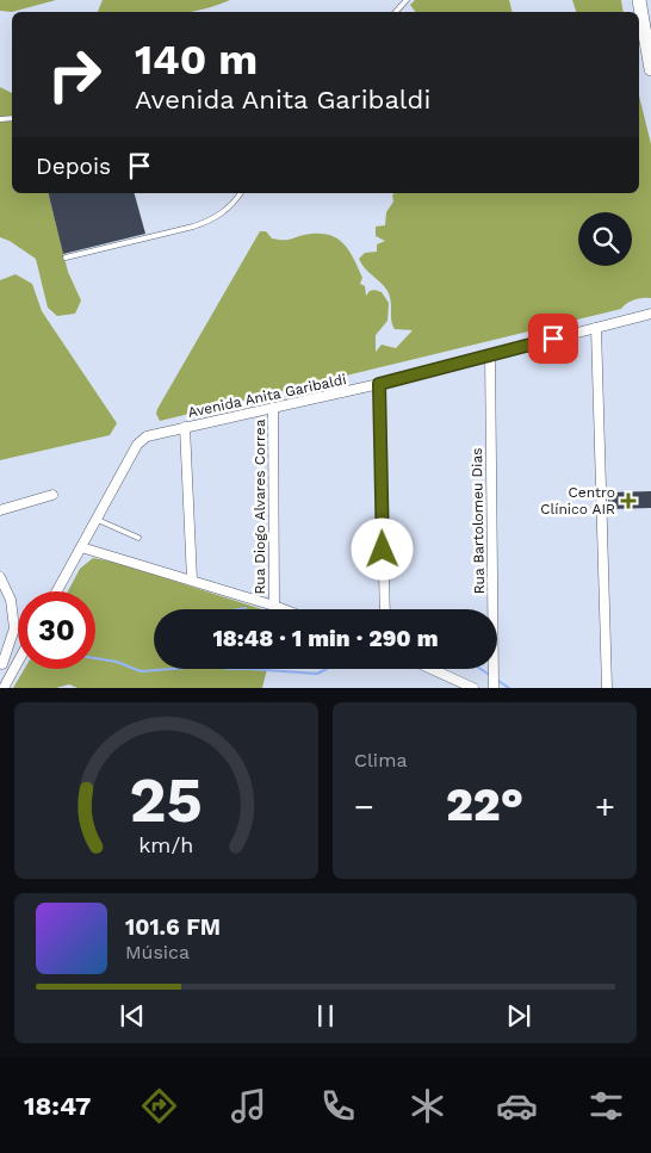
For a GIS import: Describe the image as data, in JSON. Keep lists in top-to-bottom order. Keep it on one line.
{"streets":{"street":["Avenida Anita Garibaldi","Rua Diogo Alvares Correa","Rua Bartolomeu Dias"]},"crossings":[["Avenida Anita Garibaldi","Rua Diogo Alvares Correa"],["Avenida Anita Garibaldi","Rua Bartolomeu Dias"]],"places":{"health":["Centro Clínico AIR"]},"page":{"turn":["140 m","Avenida Anita Garibaldi"],"then":"Depois","limit":"30","trip":"18:48 · 1 min · 290 m","tile":"Clima","heat":["−","22°","+"],"song":["101.6 FM","Música"],"tabs":"18:47","gauge":["25","km/h"]}}
